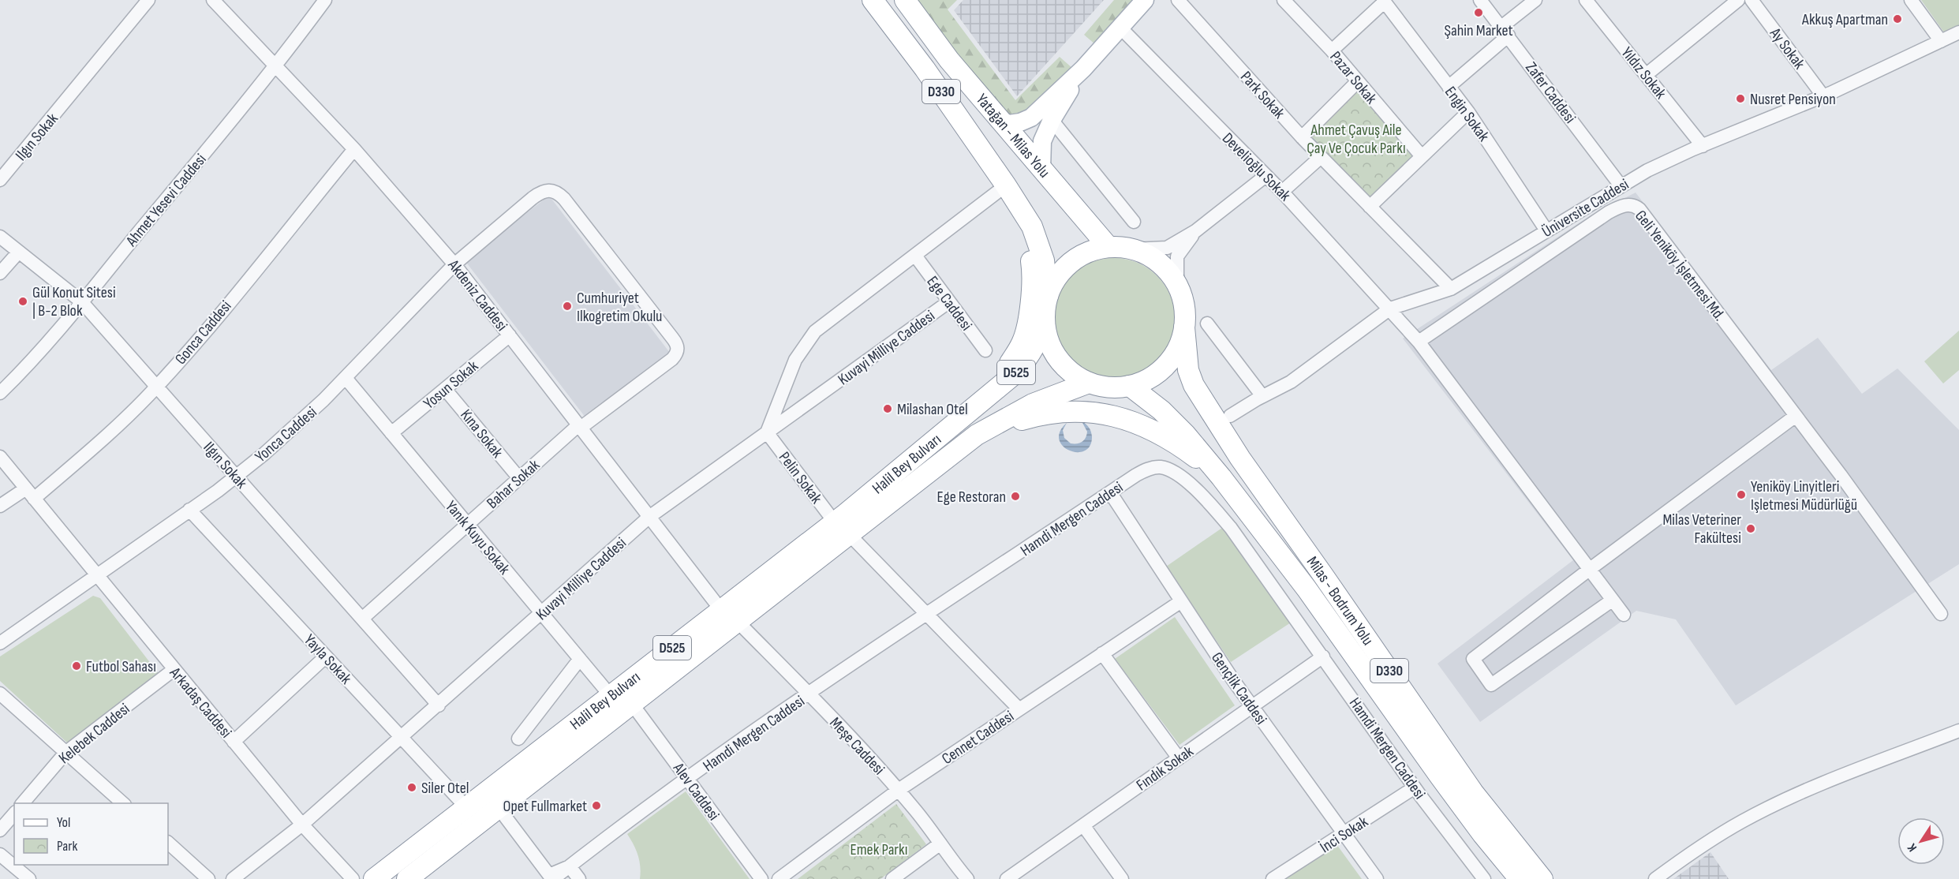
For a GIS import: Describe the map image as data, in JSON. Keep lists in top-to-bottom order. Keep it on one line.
{"streets":{"highway":["D330","Yatağan - Milas Yolu","D525","Halil Bey Bulvarı","Milas - Bodrum Yolu"],"street":["Ay Sokak","Yıldız Sokak","Pazar Sokak","Zafer Caddesi","Park Sokak","Engin Sokak","Ilgın Sokak","Develioğlu Sokak","Ahmet Yesevi Caddesi","Üniversite Caddesi","Geli Yeniköy İşletmesi Md.","Akdeniz Caddesi","Ege Caddesi","Gonca Caddesi","Kuvayi Milliye Caddesi","Yosun Sokak","Kına Sokak","Yonca Caddesi","Pelin Sokak","Bahar Sokak","Hamdi Mergen Caddesi","Yanık Kuyu Sokak","Yayla Sokak","Gençlik Caddesi","Arkadaş Caddesi","Kelebek Caddesi","Cennet Caddesi","Meşe Caddesi","Fındık Sokak","Alev Caddesi","İnci Sokak"]},"crossings":[["Ay Sokak","Üniversite Caddesi"],["Yıldız Sokak","Üniversite Caddesi"],["Zafer Caddesi","Üniversite Caddesi"],["Park Sokak","Üniversite Caddesi"],["Engin Sokak","Üniversite Caddesi"],["Ilgın Sokak","Ahmet Yesevi Caddesi"],["Ilgın Sokak","Gonca Caddesi"],["Ilgın Sokak","Kuvayi Milliye Caddesi"],["Ilgın Sokak","Yonca Caddesi"],["Ilgın Sokak","Bahar Sokak"],["Yatağan - Milas Yolu","D525"],["Yatağan - Milas Yolu","Milas - Bodrum Yolu"],["Develioğlu Sokak","Üniversite Caddesi"],["Ahmet Yesevi Caddesi","Akdeniz Caddesi"],["Akdeniz Caddesi","Gonca Caddesi"],["Akdeniz Caddesi","Kuvayi Milliye Caddesi"],["Akdeniz Caddesi","Yosun Sokak"],["Akdeniz Caddesi","Yonca Caddesi"],["Akdeniz Caddesi","Halil Bey Bulvarı"],["Akdeniz Caddesi","Bahar Sokak"],["Ege Caddesi","Kuvayi Milliye Caddesi"],["Gonca Caddesi","Arkadaş Caddesi"],["Kuvayi Milliye Caddesi","Pelin Sokak"],["Kuvayi Milliye Caddesi","Yanık Kuyu Sokak"],["Kuvayi Milliye Caddesi","Yayla Sokak"],["Kuvayi Milliye Caddesi","Arkadaş Caddesi"],["D525","Halil Bey Bulvarı"],["D525","Milas - Bodrum Yolu"],["Yosun Sokak","Kına Sokak"],["Yosun Sokak","Yanık Kuyu Sokak"],["Kına Sokak","Bahar Sokak"],["Yonca Caddesi","Bahar Sokak"],["Yonca Caddesi","Yanık Kuyu Sokak"],["Yonca Caddesi","Yayla Sokak"],["Yonca Caddesi","Arkadaş Caddesi"],["Halil Bey Bulvarı","Pelin Sokak"],["Halil Bey Bulvarı","Yanık Kuyu Sokak"],["Halil Bey Bulvarı","Yayla Sokak"],["Halil Bey Bulvarı","Meşe Caddesi"],["Halil Bey Bulvarı","Alev Caddesi"],["Pelin Sokak","Hamdi Mergen Caddesi"],["Pelin Sokak","Cennet Caddesi"],["Bahar Sokak","Yanık Kuyu Sokak"],["Hamdi Mergen Caddesi","Gençlik Caddesi"],["Hamdi Mergen Caddesi","Meşe Caddesi"],["Hamdi Mergen Caddesi","Fındık Sokak"],["Hamdi Mergen Caddesi","Alev Caddesi"],["Hamdi Mergen Caddesi","İnci Sokak"],["Gençlik Caddesi","Cennet Caddesi"],["Gençlik Caddesi","Fındık Sokak"],["Gençlik Caddesi","İnci Sokak"],["Arkadaş Caddesi","Kelebek Caddesi"],["Cennet Caddesi","Meşe Caddesi"]],"parks":["Ahmet Çavuş Aile Çay Ve Çocuk Parkı","Emek Parkı"],"places":["Şahin Market","Akkuş Apartman","Nusret Pensiyon","Gül Konut Sitesi | B-2 Blok","Cumhuriyet Ilkogretim Okulu","Milashan Otel","Yeniköy Linyitleri Işletmesi Müdürlüğü","Ege Restoran","Milas Veteriner Fakültesi","Futbol Sahası","Siler Otel","Opet Fullmarket"],"legend":["Yol","Park"],"north":"bottom left"}
